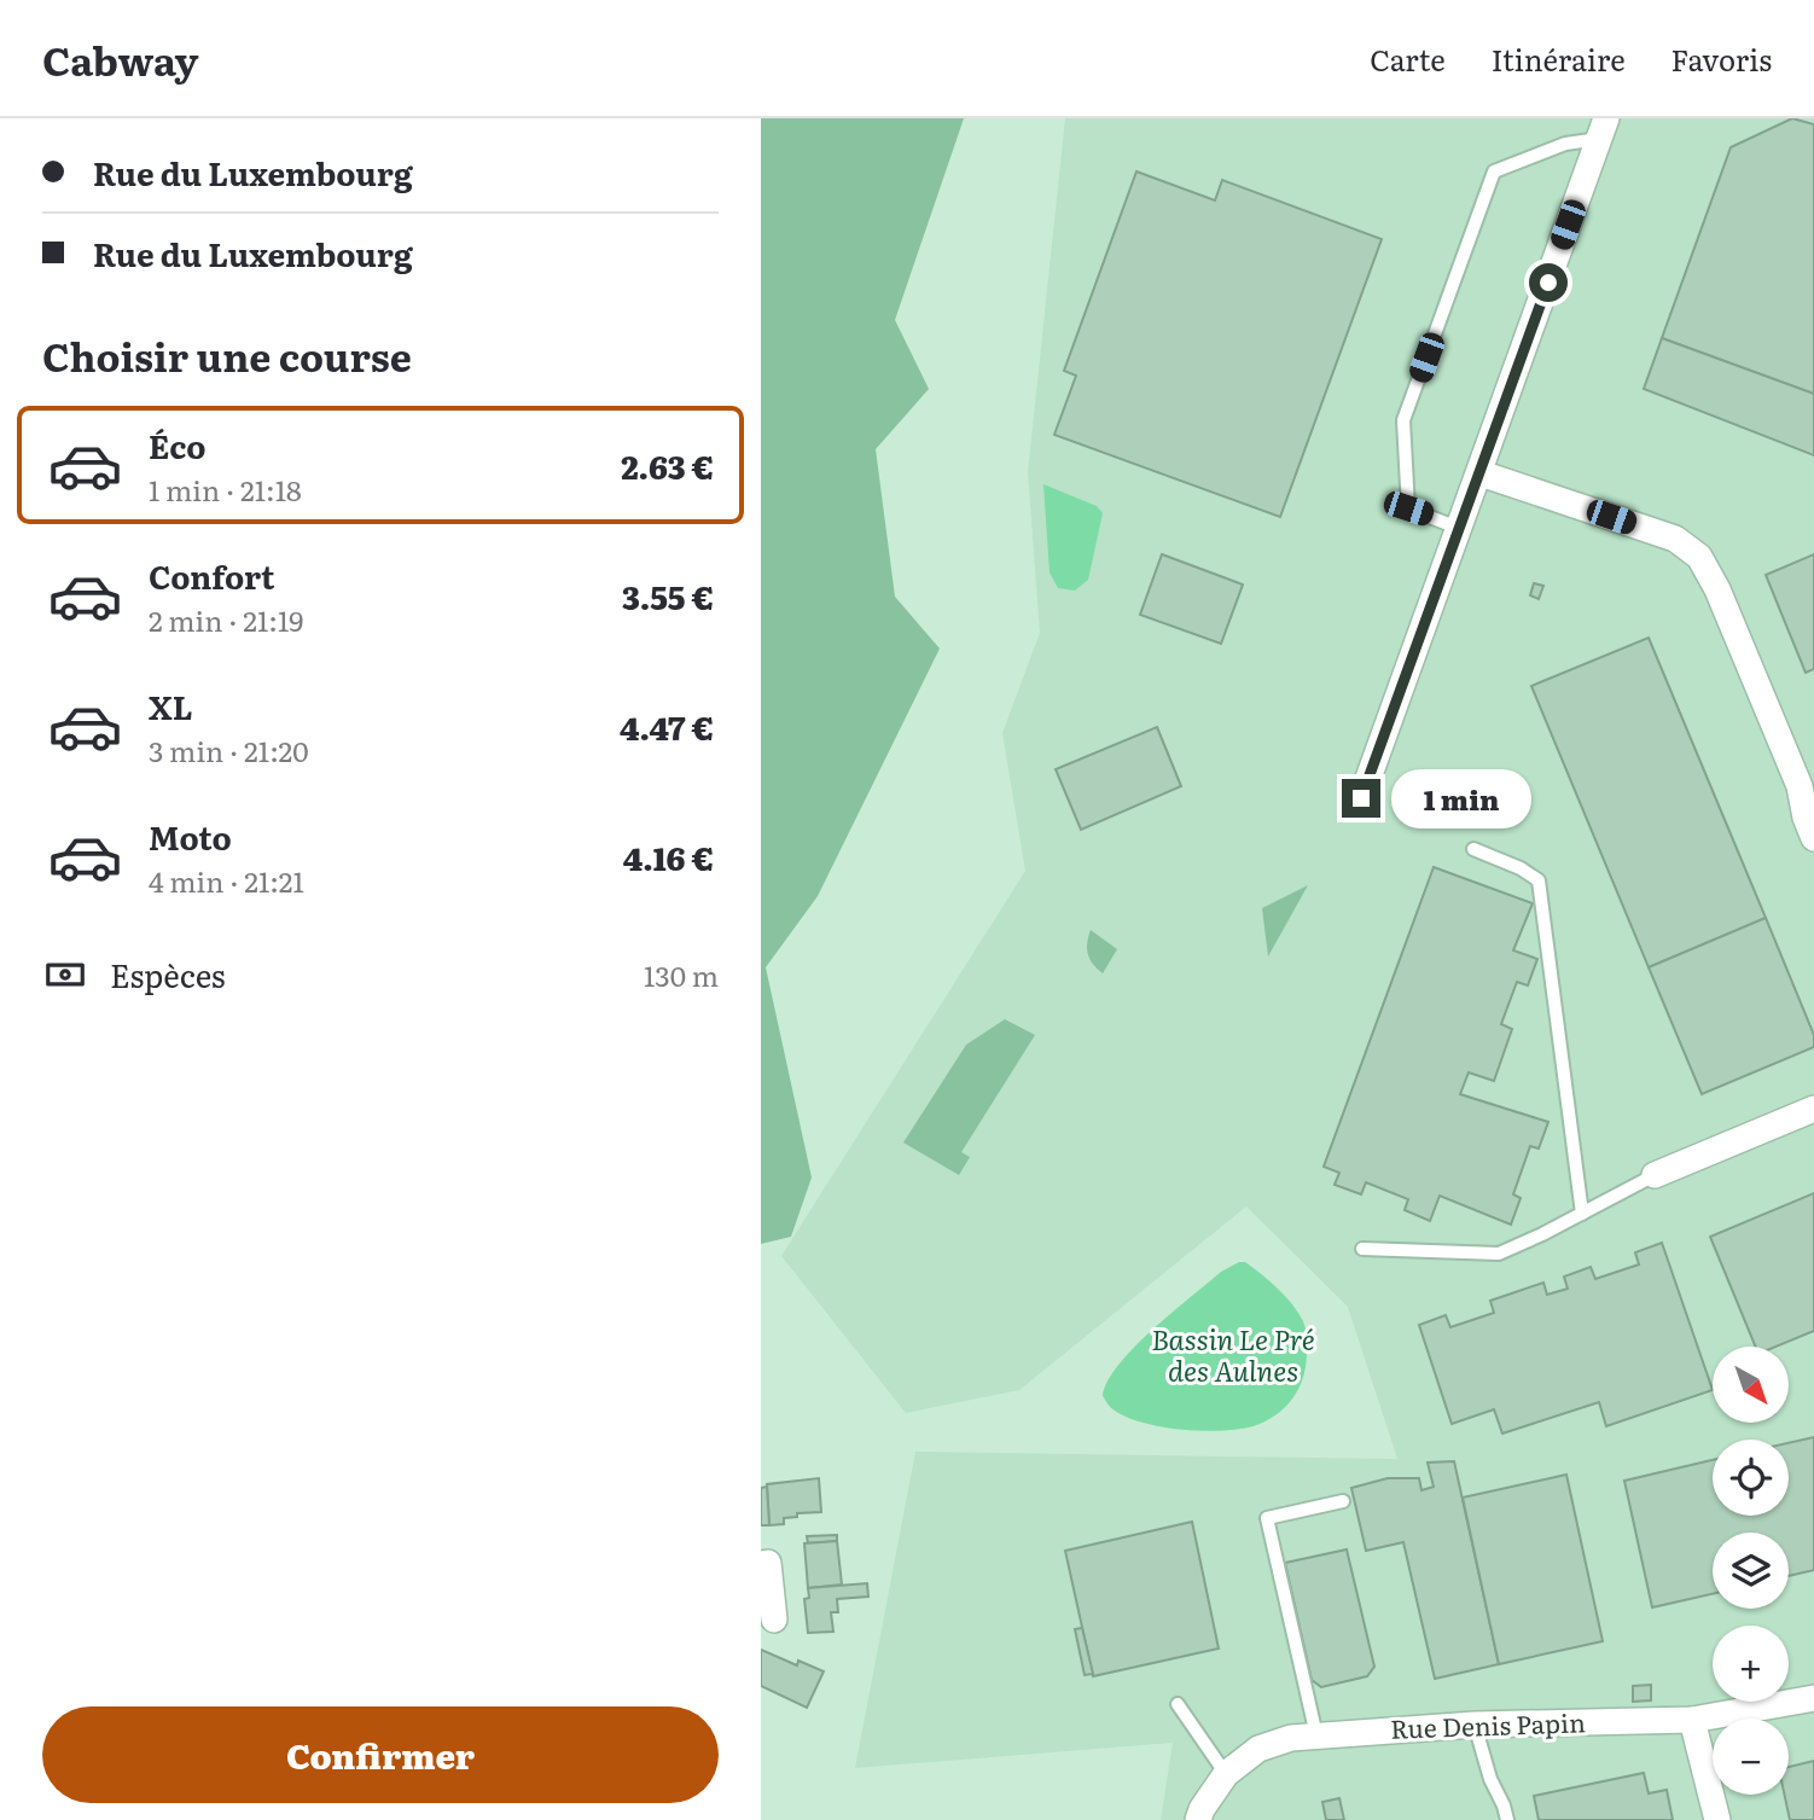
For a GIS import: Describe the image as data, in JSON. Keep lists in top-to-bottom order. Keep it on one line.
{"streets":{"street":["Rue Denis Papin"]},"water":["Bassin Le Pré des Aulnes"],"north":"bottom right","page":{"header":"Cabway","nav":["Carte","Itinéraire","Favoris"],"banner":["Rue du Luxembourg","Rue du Luxembourg"],"heading":"Choisir une course","list":[{"name":"Éco","note":"1 min · 21:18","value":"2.63 €"},{"name":"Confort","note":"2 min · 21:19","value":"3.55 €"},{"name":"XL","note":"3 min · 21:20","value":"4.47 €"},{"name":"Moto","note":"4 min · 21:21","value":"4.16 €"}],"bubble":"1 min","pay":["Espèces","130 m"],"map_buttons":["+","−"],"buttons":"Confirmer"}}
